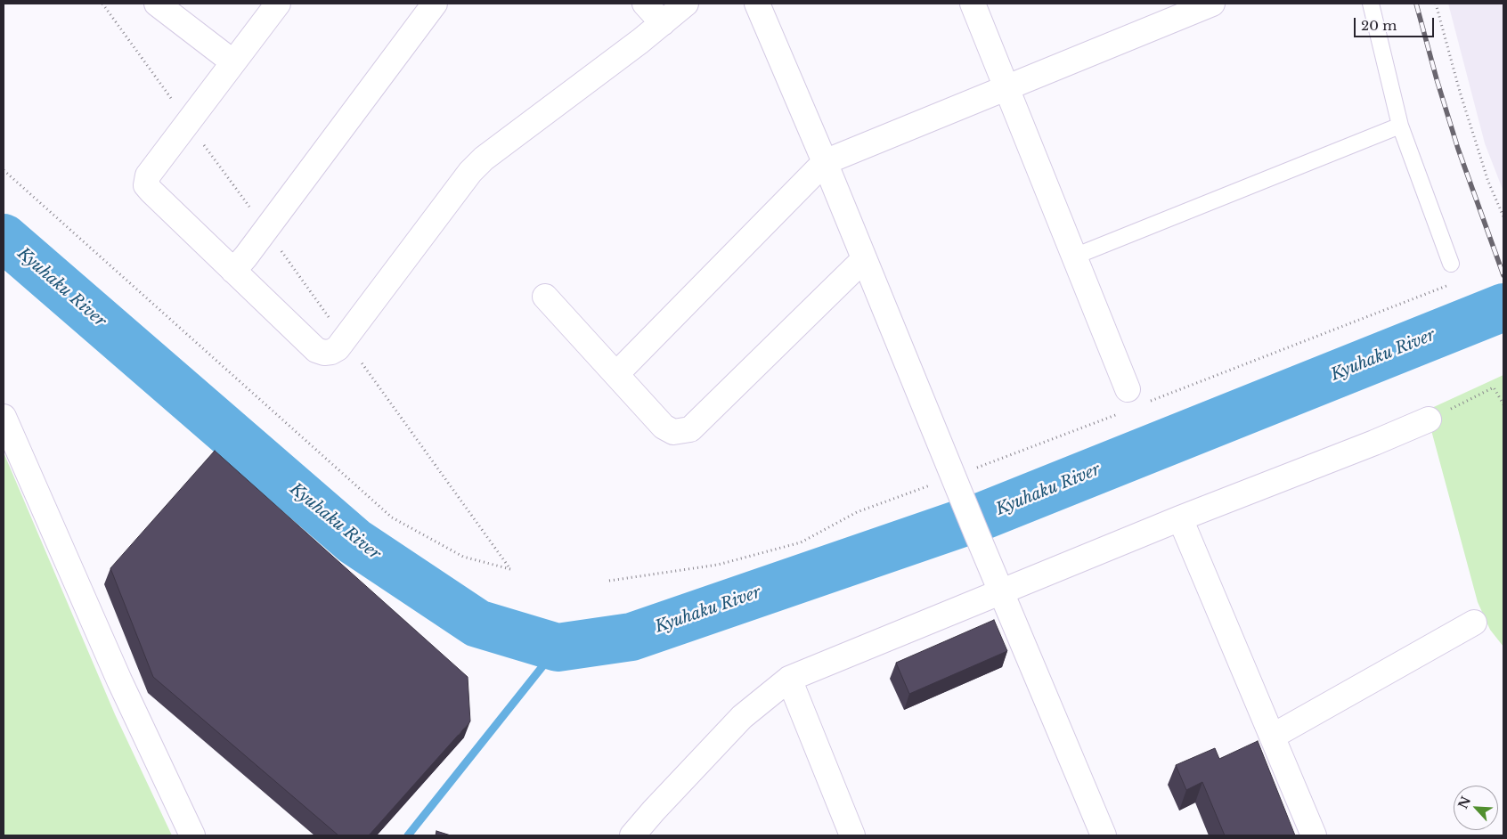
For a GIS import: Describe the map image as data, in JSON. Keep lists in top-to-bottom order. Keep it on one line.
{"water":["Kyuhaku River"],"scale_bar":"20 m","north":"top left"}
